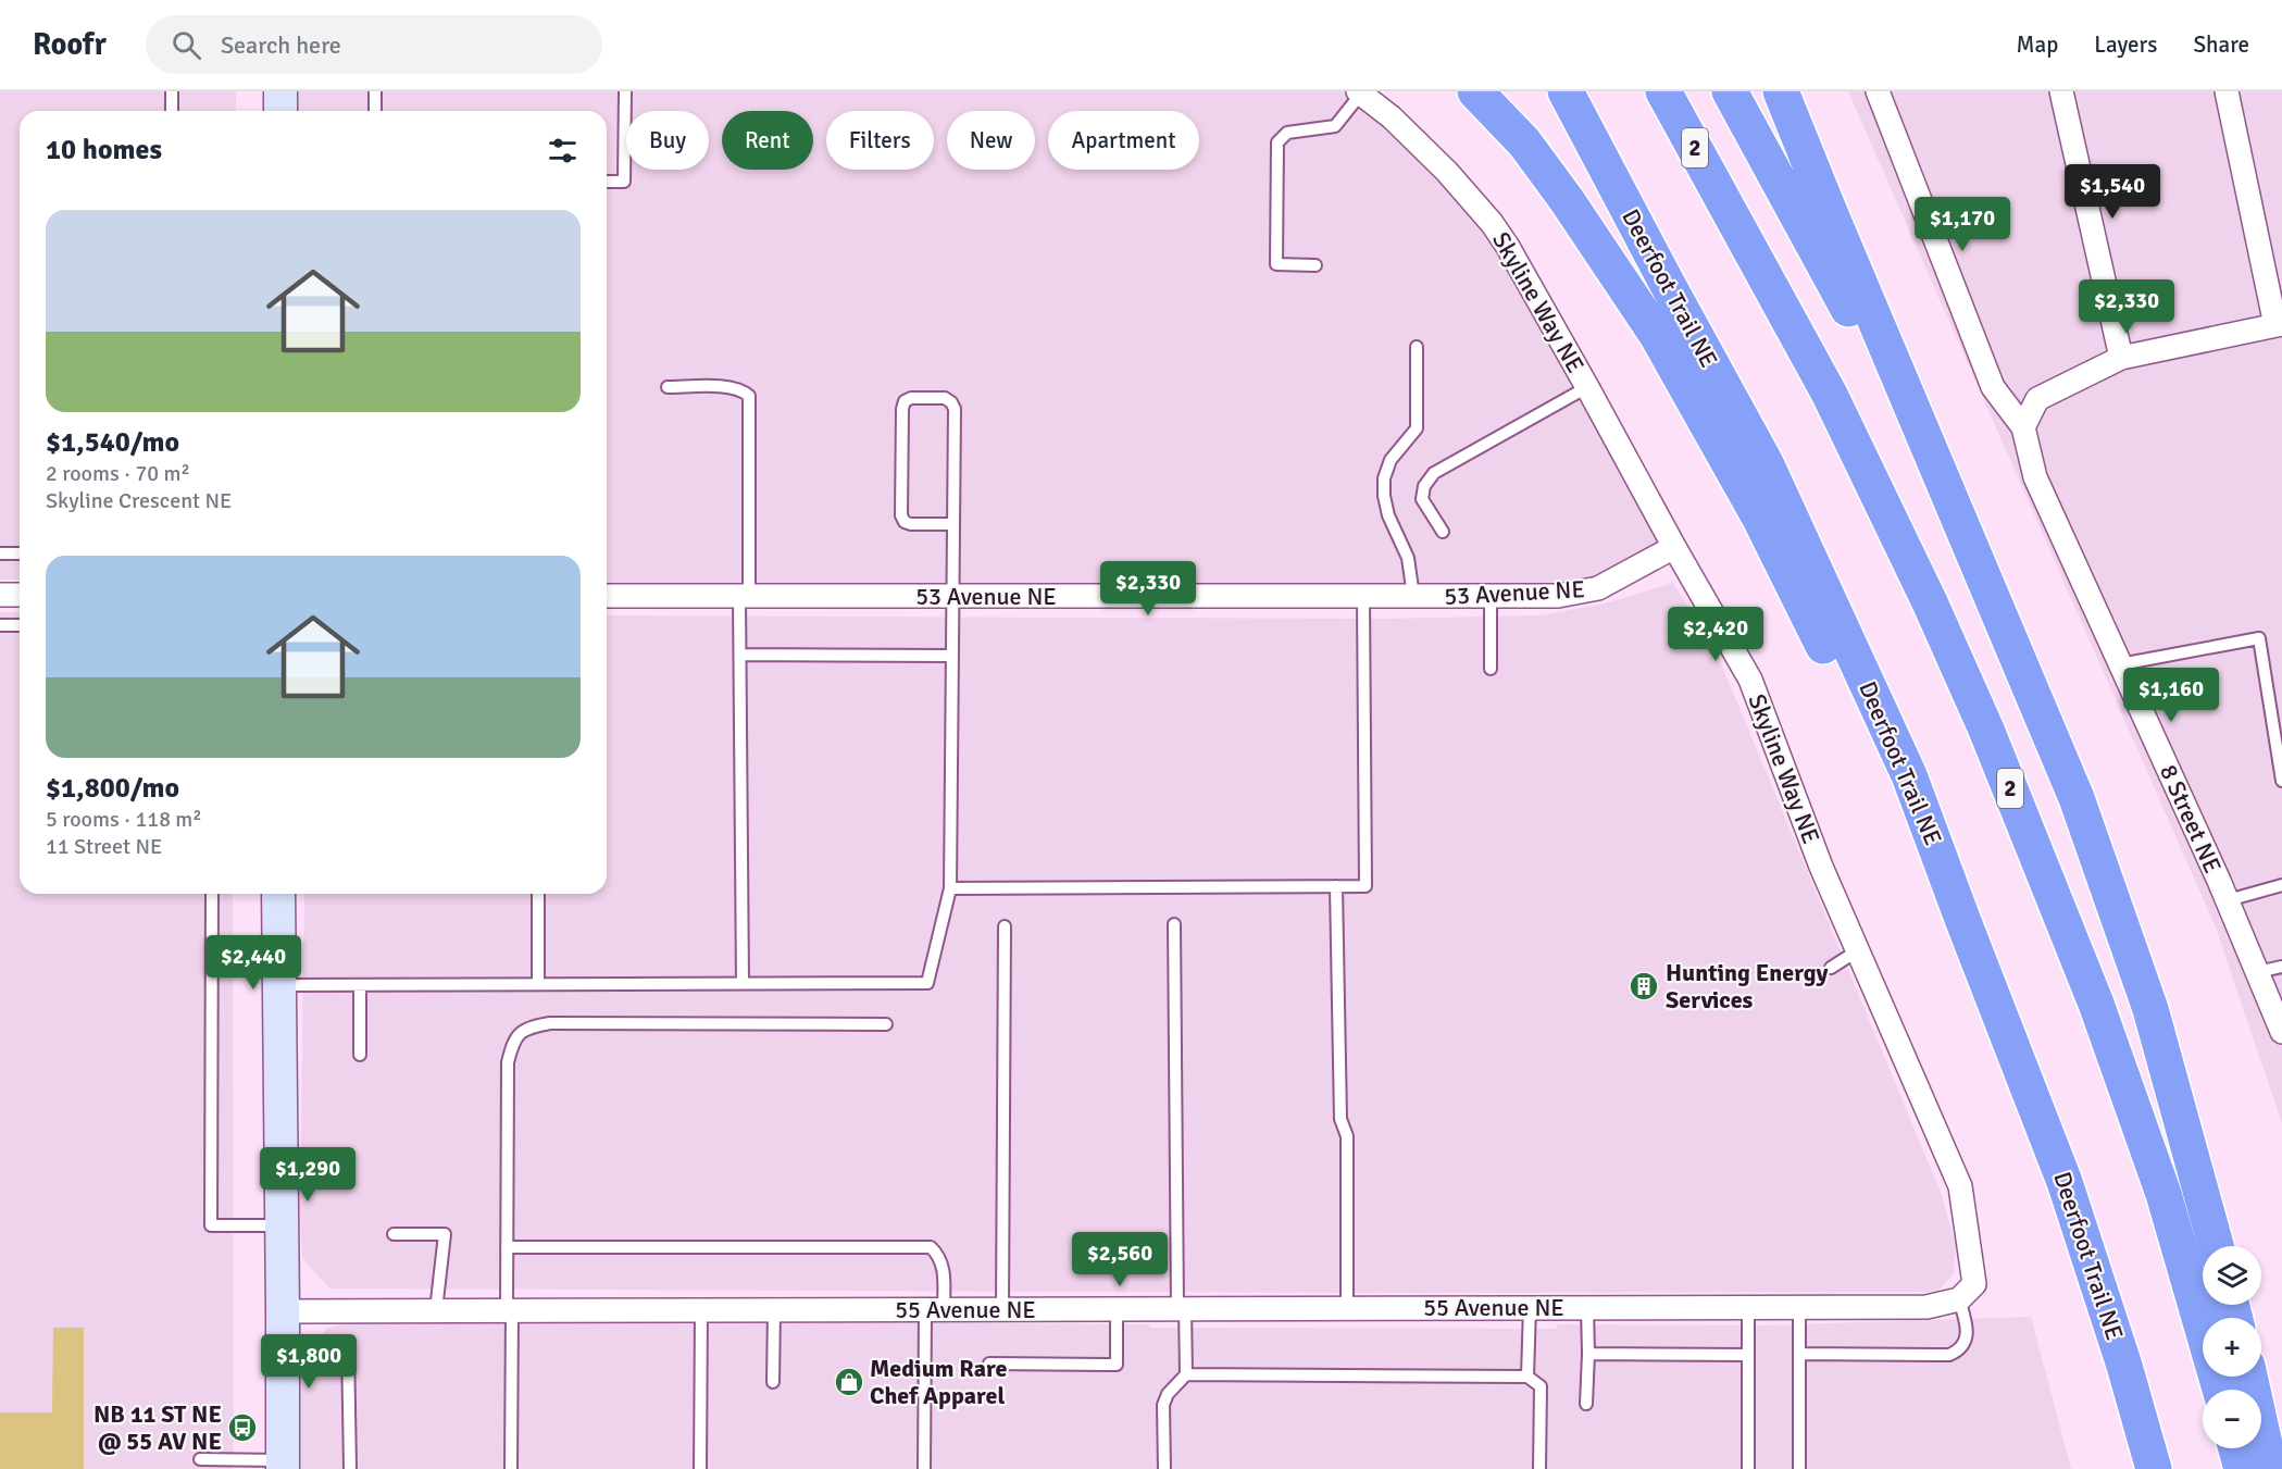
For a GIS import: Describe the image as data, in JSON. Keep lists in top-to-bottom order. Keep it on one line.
{"streets":{"highway":["2","Deerfoot Trail NE"],"street":["Skyline Way NE","53 Avenue NE","8 Street NE","55 Avenue NE"]},"crossings":[["Skyline Way NE","53 Avenue NE"],["Skyline Way NE","55 Avenue NE"]],"places":{"building":["Hunting Energy Services"],"shop":["Medium Rare Chef Apparel"],"bus stop":["NB 11 ST NE @ 55 AV NE"]},"page":{"header":"Roofr","search":"Search here","nav":["Map","Layers","Share"],"chip":["Buy","Rent","Filters","New","Apartment"],"heading":"10 homes","price":["$1,540","$1,170","$2,330","$2,330","$2,420","$1,160","$2,440","$1,290","$2,560","$1,800"],"list":[{"name":"$1,540/mo","note":"2 rooms · 70 m² · Skyline Crescent NE"},{"name":"$1,800/mo","note":"5 rooms · 118 m² · 11 Street NE"}],"map_buttons":["+","−"]}}
